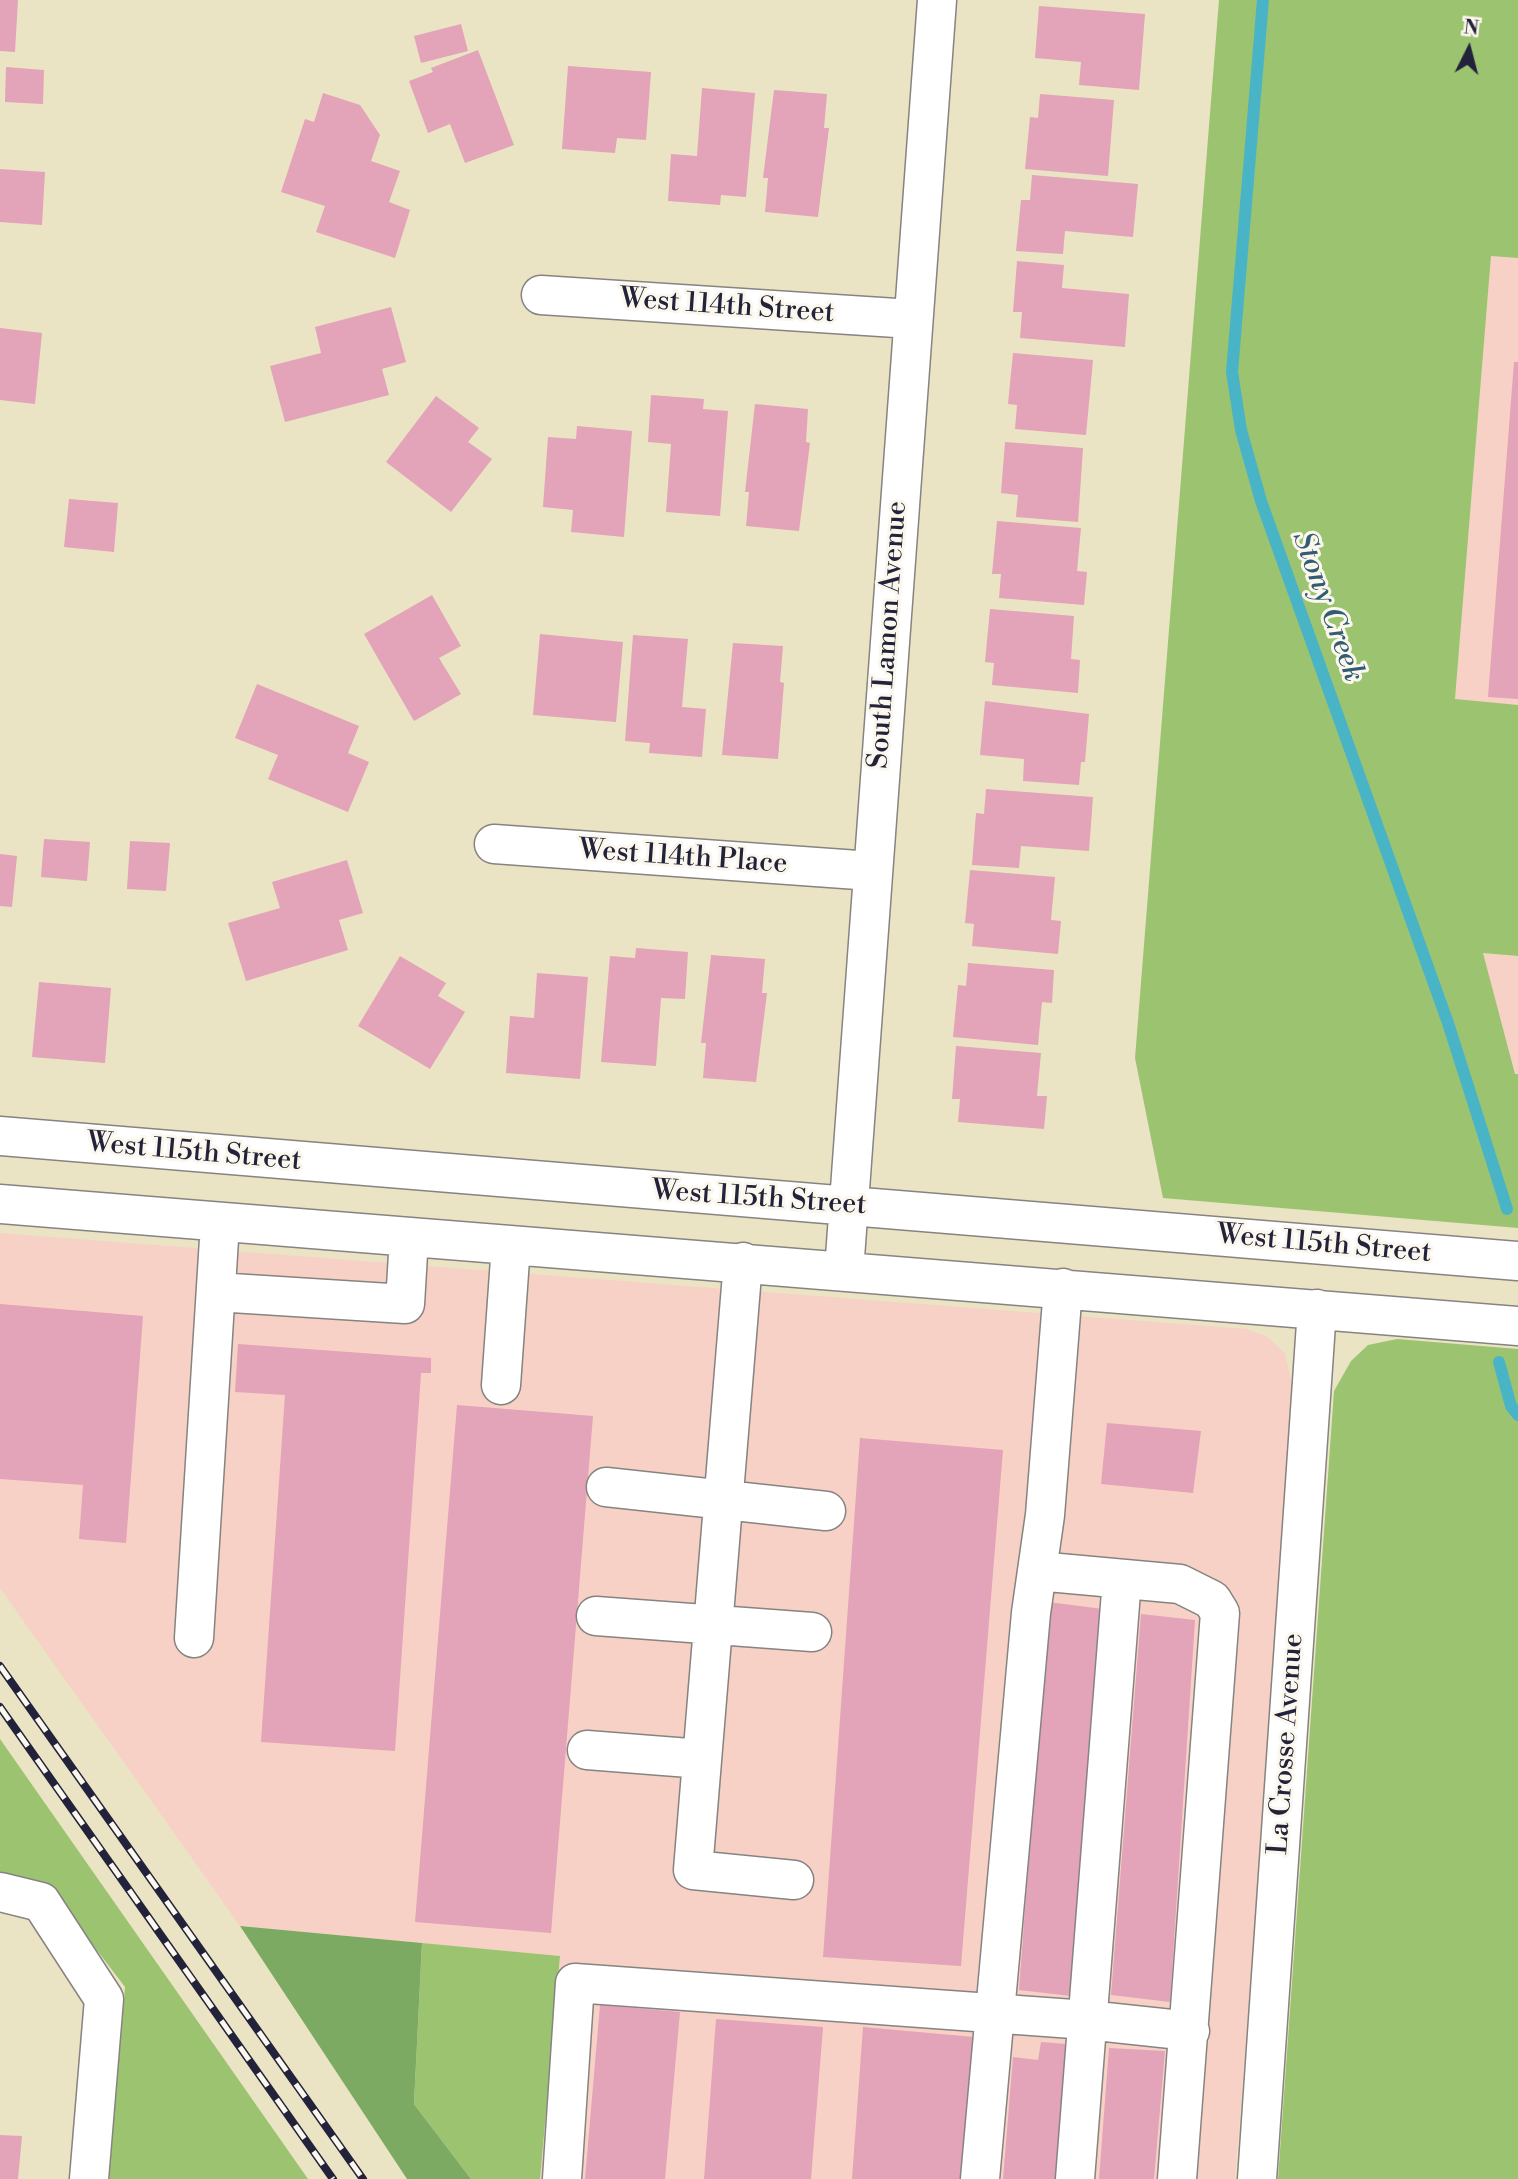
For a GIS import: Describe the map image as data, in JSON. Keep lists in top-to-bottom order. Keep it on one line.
{"streets":{"street":["West 114th Street","South Lamon Avenue","West 114th Place","West 115th Street","La Crosse Avenue"]},"crossings":[["West 114th Street","South Lamon Avenue"],["South Lamon Avenue","West 114th Place"],["South Lamon Avenue","West 115th Street"]],"water":["Stony Creek"],"north":"top"}
